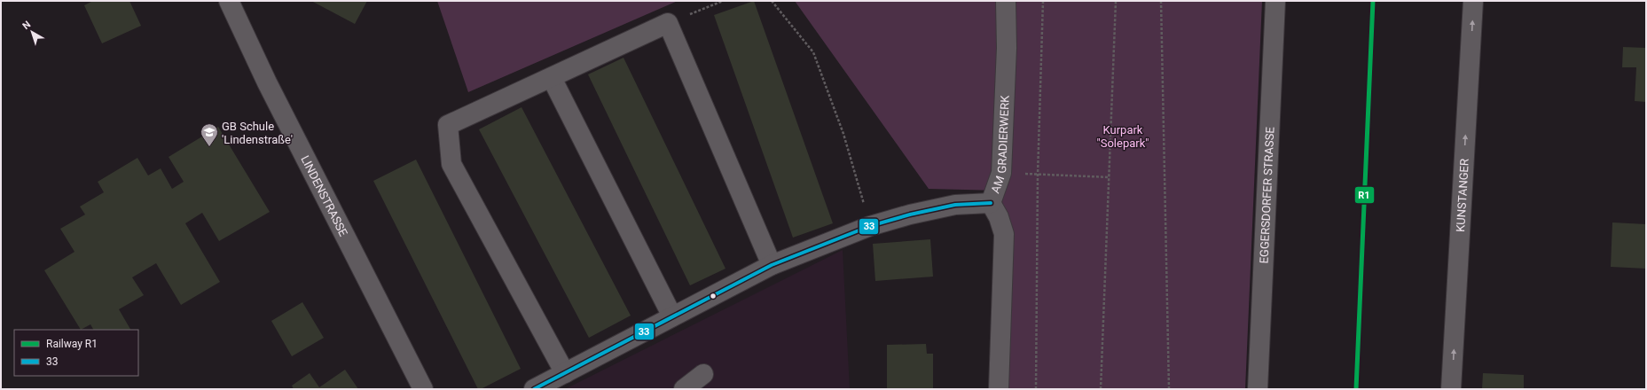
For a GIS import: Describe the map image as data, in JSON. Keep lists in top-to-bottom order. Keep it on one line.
{"streets":{"street":["AM GRADIERWERK","EGGERSDORFER STRASSE","KUNSTANGER","LINDENSTRASSE"]},"one_way":["KUNSTANGER"],"parks":["Kurpark \"Solepark\""],"places":{"school or university":["GB Schule 'Lindenstraße'"]},"lines":["rail line R1","transit line 33"],"legend":["Railway R1","33"],"north":"top left"}
